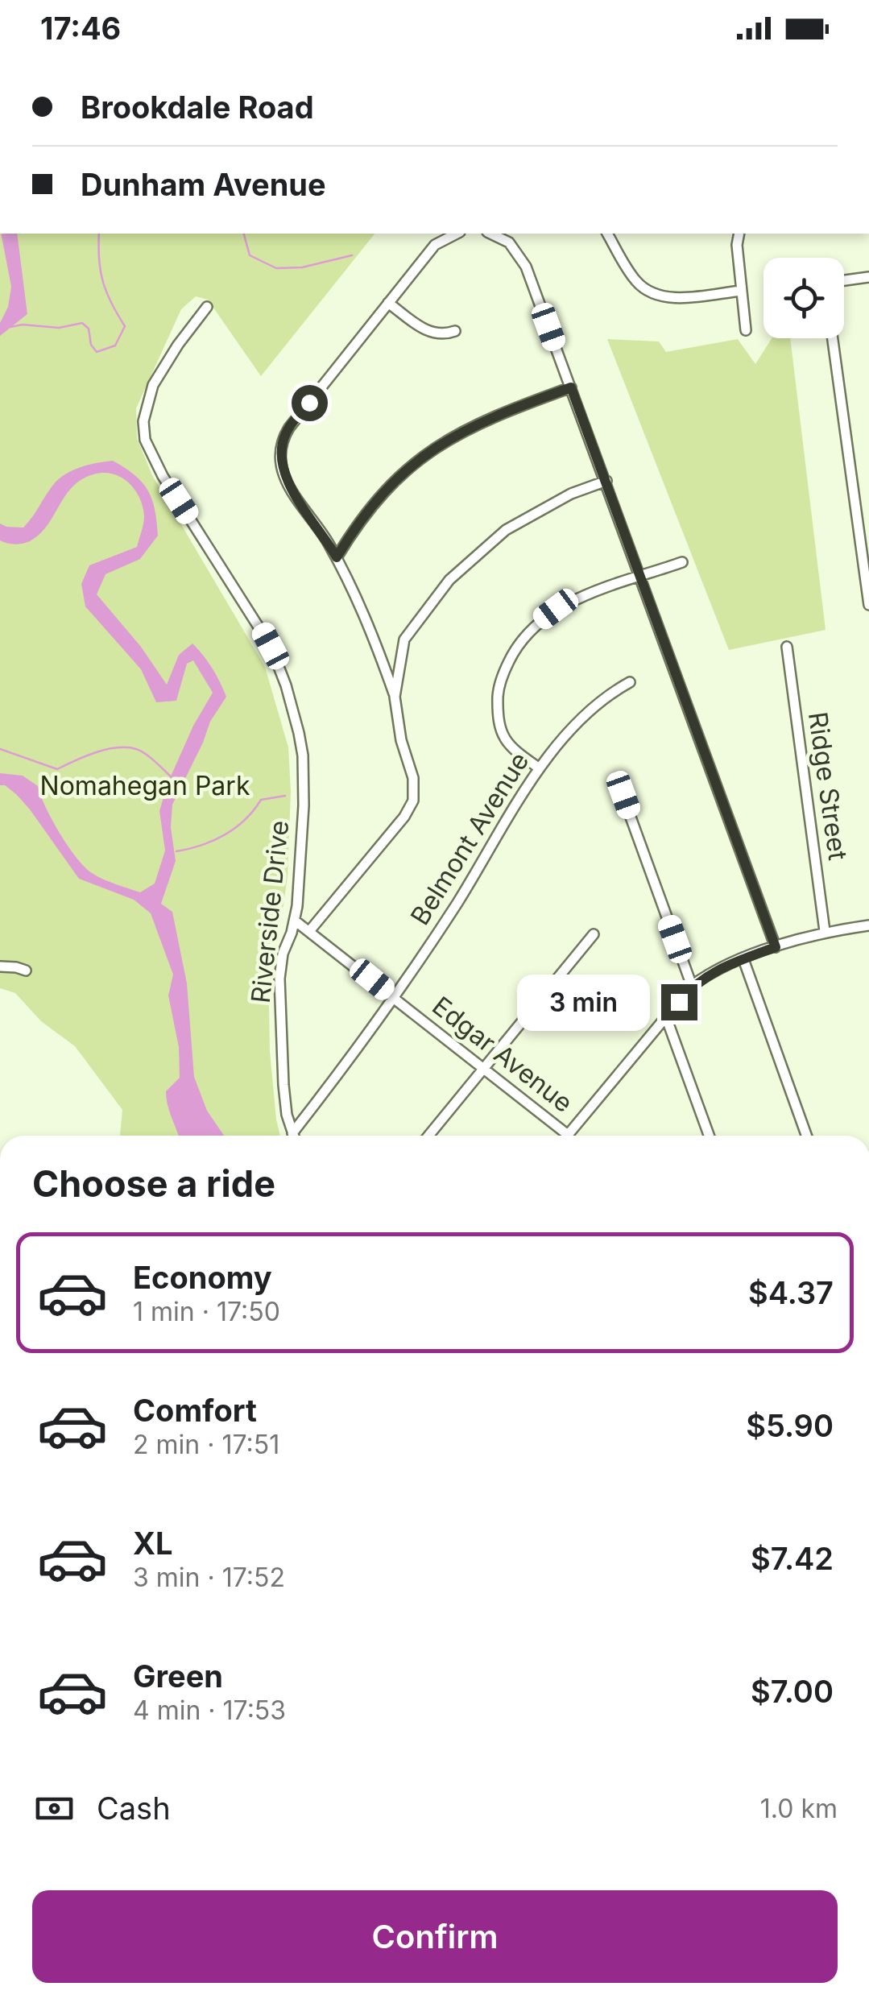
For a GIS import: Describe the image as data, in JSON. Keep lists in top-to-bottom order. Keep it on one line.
{"streets":{"street":["Ridge Street","Belmont Avenue","Riverside Drive","Edgar Avenue"]},"crossings":[["Belmont Avenue","Riverside Drive"],["Belmont Avenue","Edgar Avenue"],["Riverside Drive","Edgar Avenue"]],"parks":["Nomahegan Park"],"page":{"status":"17:46","banner":["Brookdale Road","Dunham Avenue"],"bubble":"3 min","heading":"Choose a ride","list":[{"name":"Economy","note":"1 min · 17:50","value":"$4.37"},{"name":"Comfort","note":"2 min · 17:51","value":"$5.90"},{"name":"XL","note":"3 min · 17:52","value":"$7.42"},{"name":"Green","note":"4 min · 17:53","value":"$7.00"}],"pay":["Cash","1.0 km"],"buttons":"Confirm"}}
